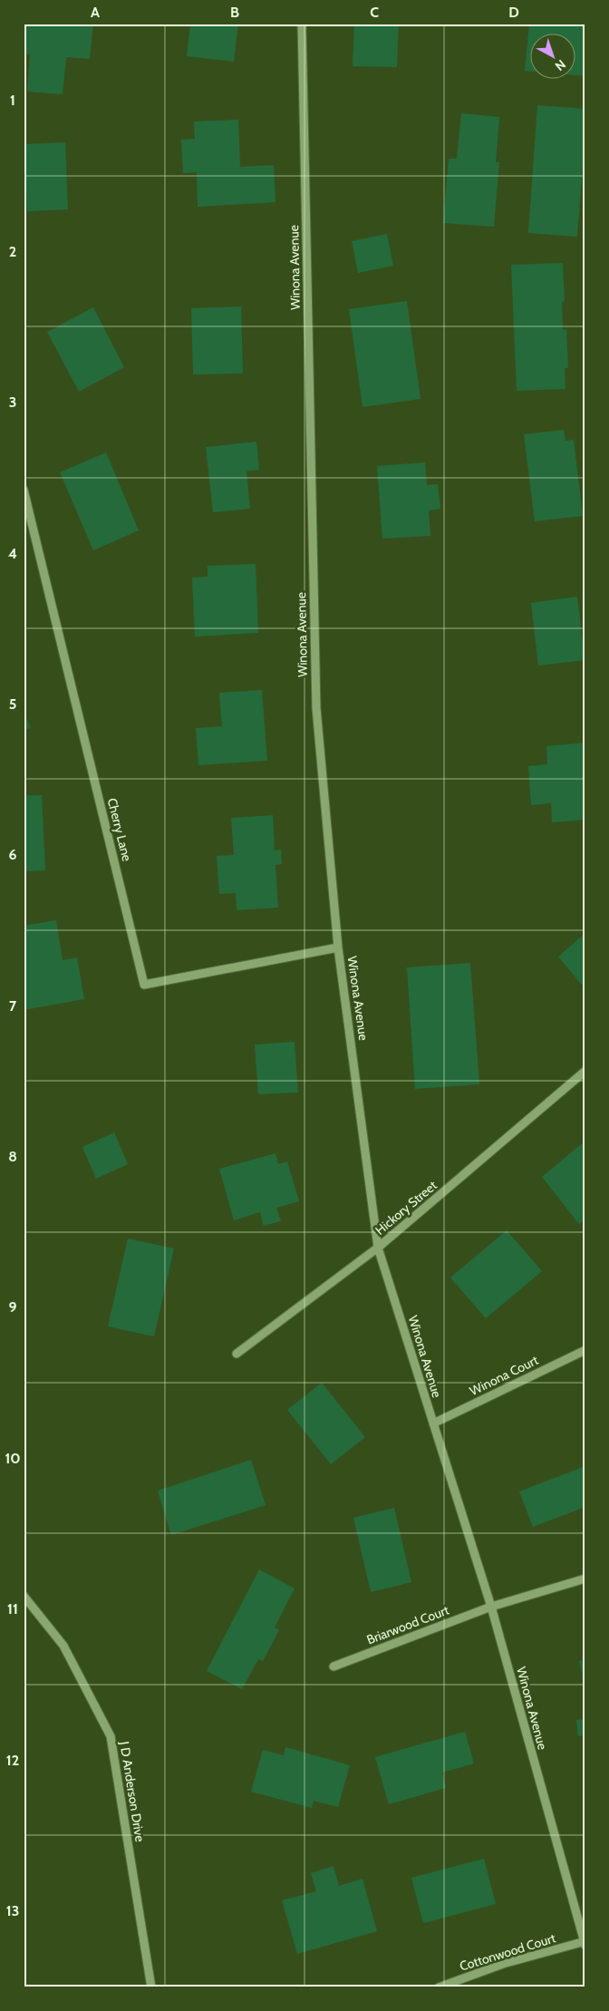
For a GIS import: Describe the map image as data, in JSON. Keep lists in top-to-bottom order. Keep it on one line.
{"streets":{"street":["Winona Avenue","Cherry Lane","Hickory Street","Winona Court","Briarwood Court","J D Anderson Drive","Cottonwood Court"]},"crossings":[["Winona Avenue","Cherry Lane"],["Winona Avenue","Hickory Street"],["Winona Avenue","Winona Court"],["Winona Avenue","Briarwood Court"],["Winona Avenue","Cottonwood Court"]],"north":"bottom right","grid":{"columns":["A","B","C","D"],"rows":["1","2","3","4","5","6","7","8","9","10","11","12","13"]}}
